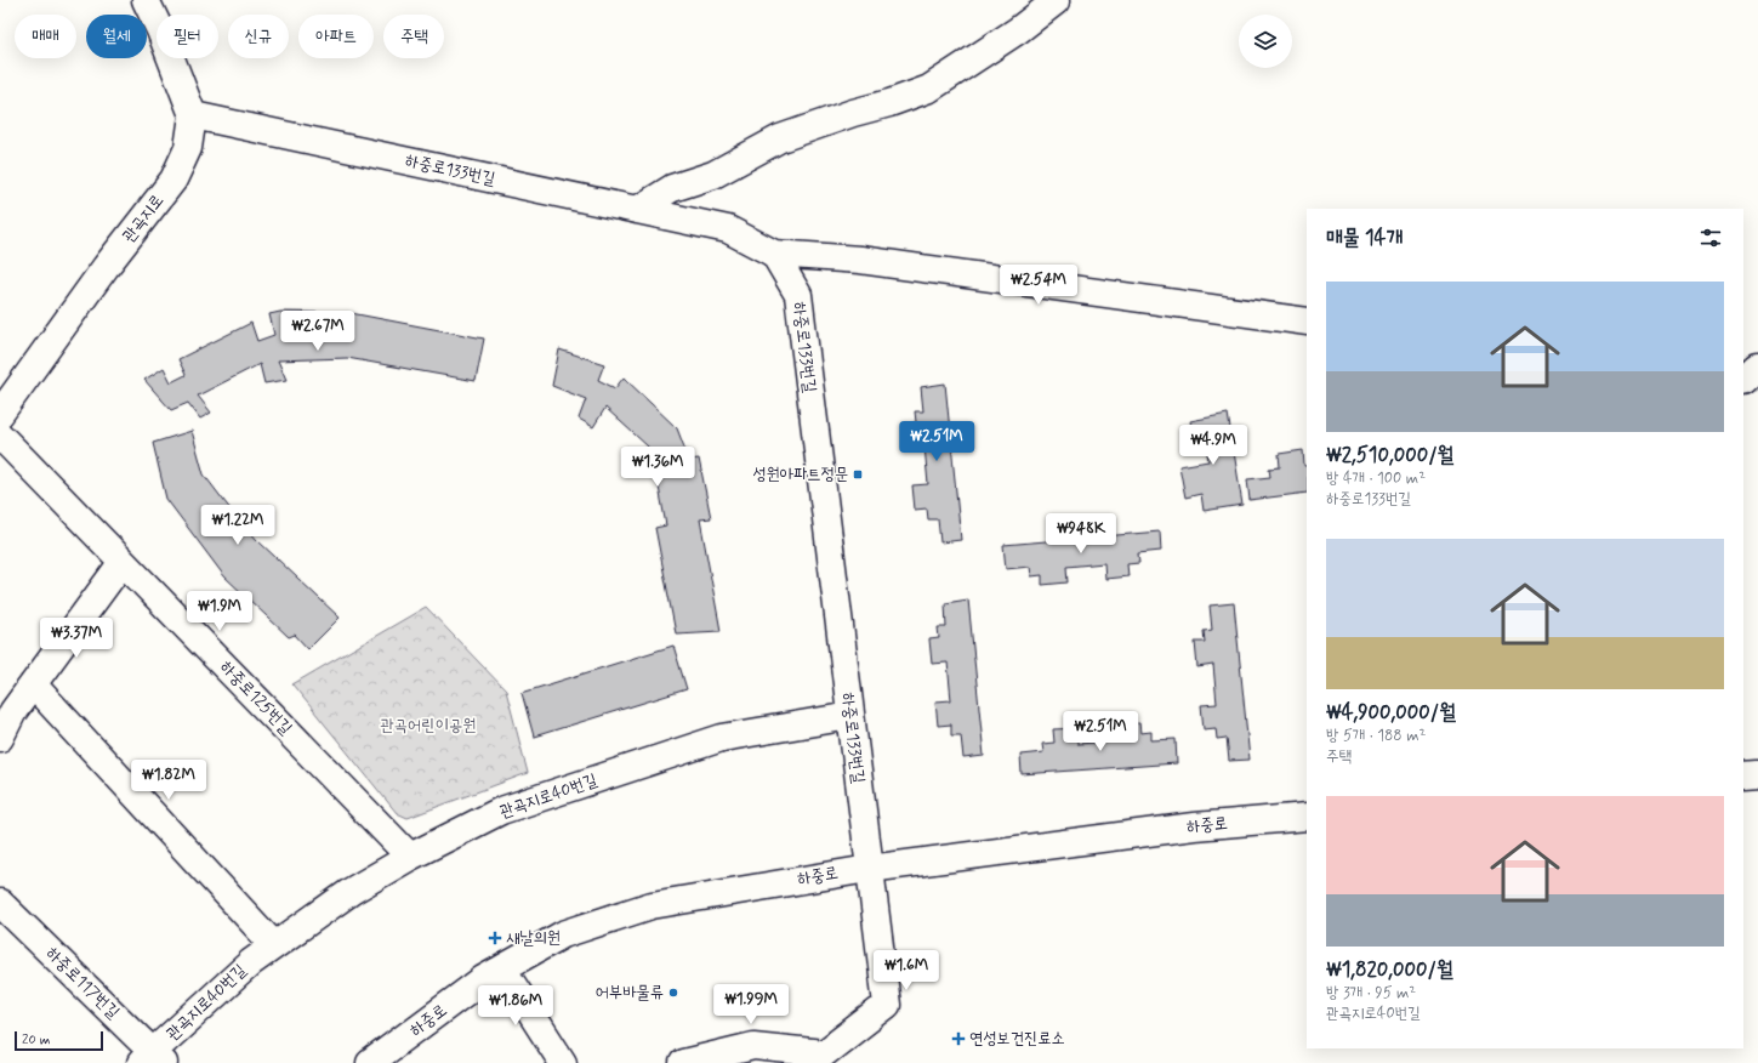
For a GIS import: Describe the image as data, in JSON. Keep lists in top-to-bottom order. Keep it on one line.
{"streets":{"street":["하중로133번길","관곡지로","하중로125번길","관곡지로40번길","하중로","하중로117번길"]},"crossings":[["하중로133번길","관곡지로"],["하중로133번길","관곡지로40번길"],["하중로133번길","하중로"],["하중로125번길","관곡지로40번길"],["관곡지로40번길","하중로117번길"]],"parks":["관곡어린이공원"],"places":{"transit":["성원아파트정문"],"health":["새날의원","연성보건진료소"],"other":["어부바물류"]},"scale_bar":"20 m","page":{"chip":["매매","월세","필터","신규","아파트","주택"],"heading":"매물 14개","price":["₩2.54M","₩2.67M","₩2.51M","₩4.9M","₩1.36M","₩1.22M","₩948K","₩1.9M","₩3.37M","₩2.51M","₩1.82M","₩1.6M","₩1.99M","₩1.86M"],"list":[{"name":"₩2,510,000/월","note":"방 4개 · 100 m² · 하중로133번길"},{"name":"₩4,900,000/월","note":"방 5개 · 188 m² · 주택"},{"name":"₩1,820,000/월","note":"방 3개 · 95 m² · 관곡지로40번길"}],"scale":"20 m"}}
